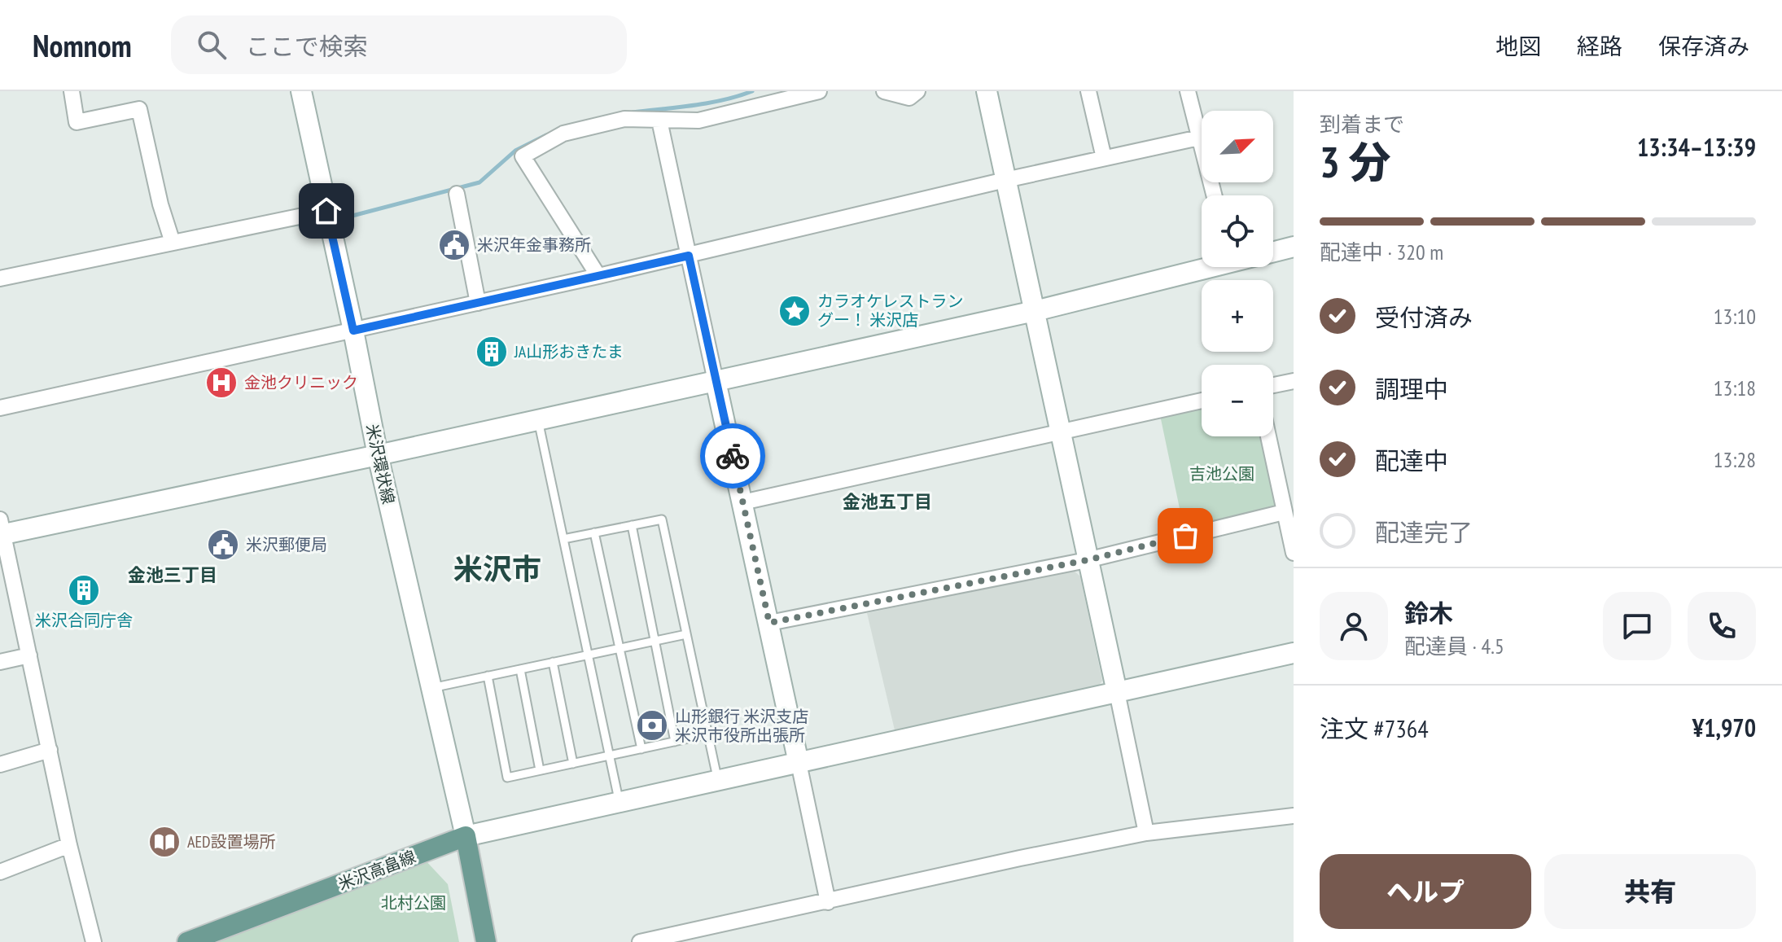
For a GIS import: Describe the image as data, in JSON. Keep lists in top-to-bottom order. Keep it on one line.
{"streets":{"main road":["米沢高畠線"],"street":["米沢環状線"]},"crossings":[["米沢環状線","米沢高畠線"]],"districts":["金池五丁目","米沢市","金池三丁目"],"parks":["吉池公園","北村公園"],"places":{"public building":["米沢年金事務所","米沢郵便局"],"place":["カラオケレストラン グー！ 米沢店"],"building":["JA山形おきたま","米沢合同庁舎"],"hospital":["金池クリニック"],"bank":["山形銀行 米沢支店 米沢市役所出張所"],"library":["AED設置場所"]},"north":"top right","page":{"header":"Nomnom","search":"ここで検索","nav":["地図","経路","保存済み"],"heading":["3 分","到着まで","13:34–13:39"],"panel":["鈴木","配達員 · 4.5","注文 #7364","¥1,970"],"map_buttons":["+","−"],"bar":"配達中 · 320 m","list":[["受付済み","13:10"],["調理中","13:18"],["配達中","13:28"],"配達完了"],"buttons":["ヘルプ","共有"]}}
